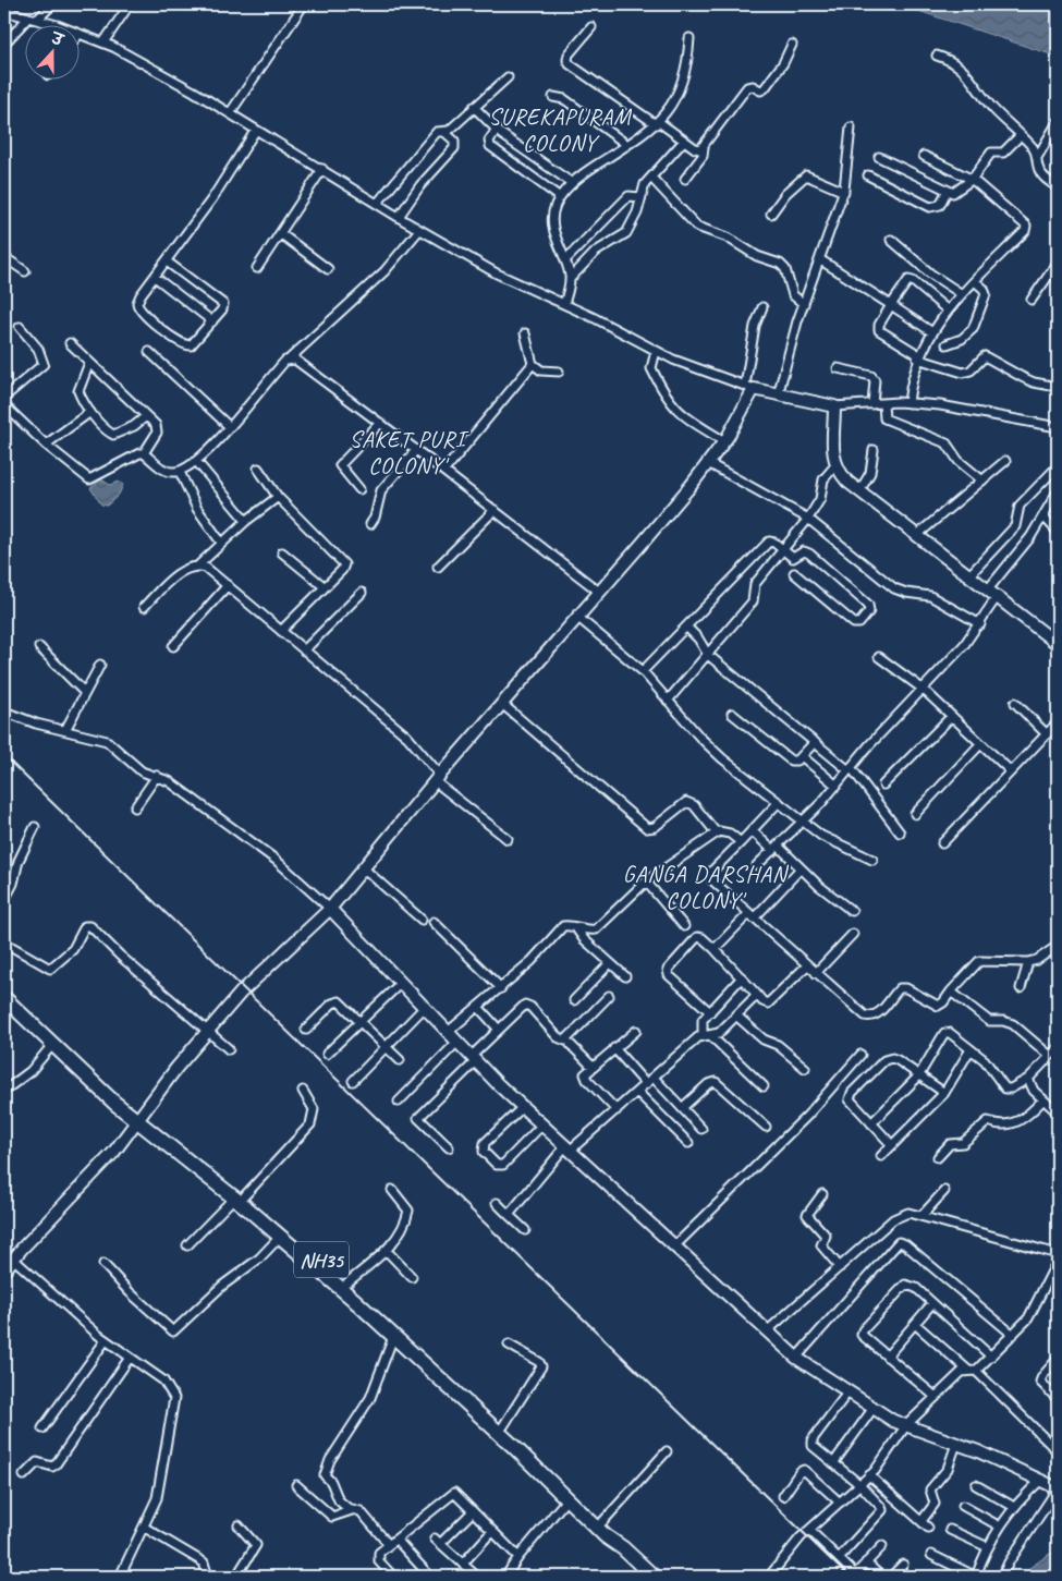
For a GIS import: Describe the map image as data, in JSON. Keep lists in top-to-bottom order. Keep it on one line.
{"streets":{"highway":["NH35"]},"districts":["SUREKAPURAM COLONY","SAKET PURI COLONY'","GANGA DARSHAN COLONY'"],"north":"top"}
